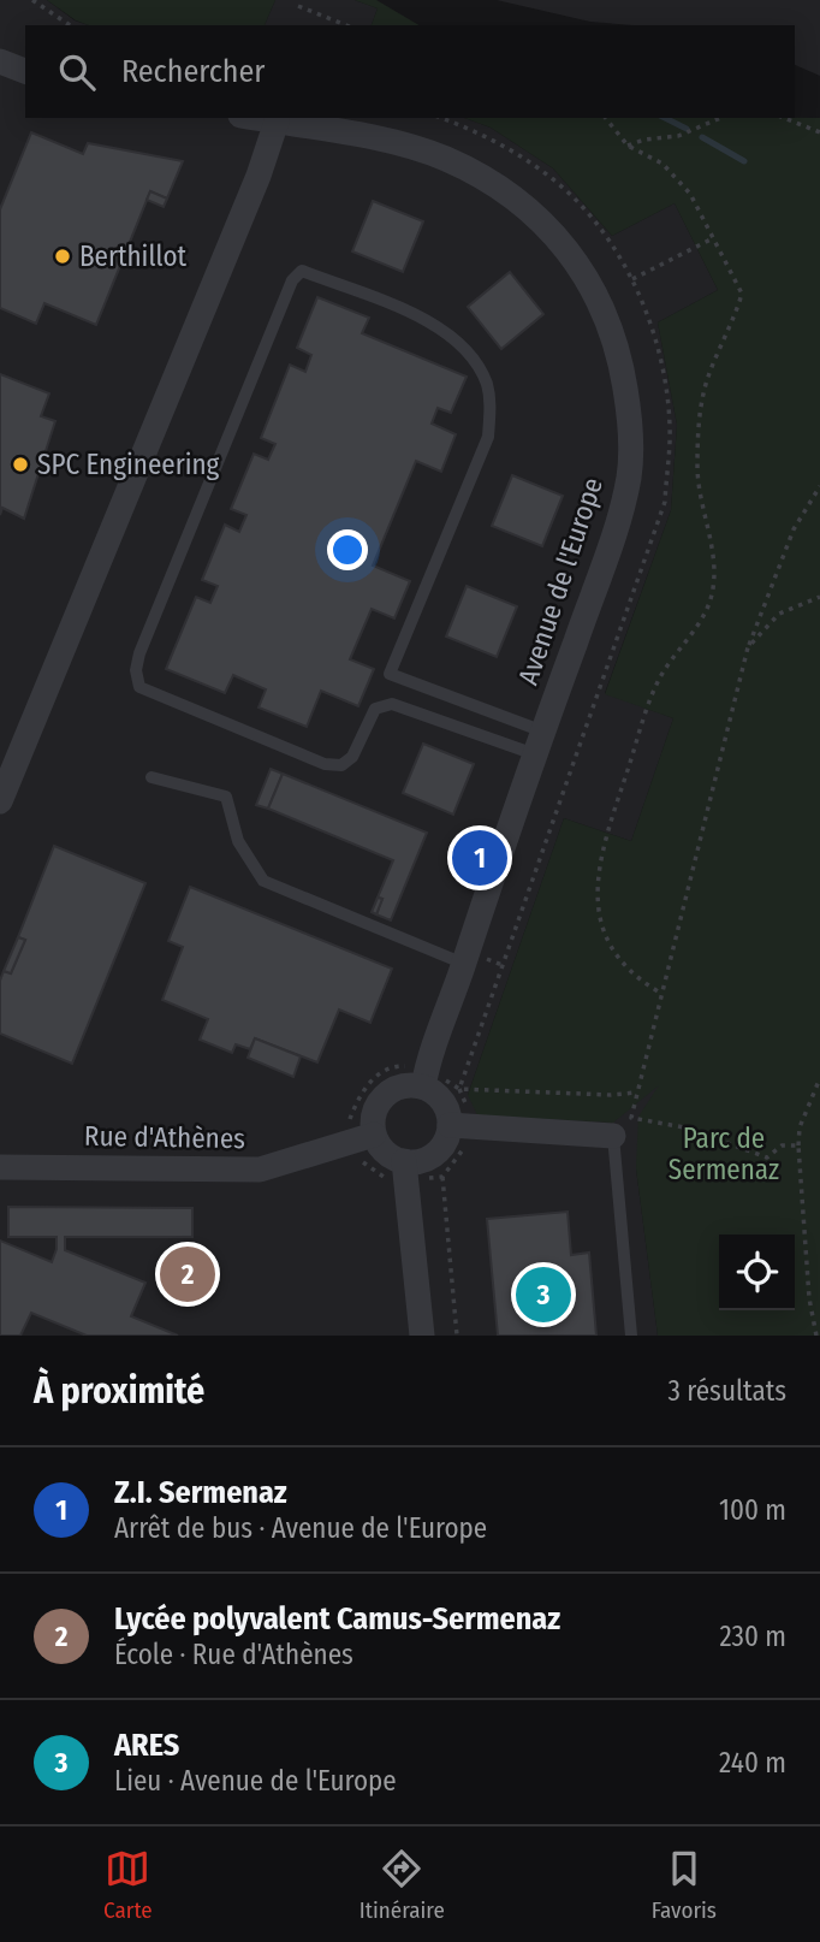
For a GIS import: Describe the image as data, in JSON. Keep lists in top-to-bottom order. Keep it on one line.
{"streets":{"street":["Avenue de l'Europe","Rue d'Athènes"]},"crossings":[["Avenue de l'Europe","Rue d'Athènes"]],"parks":["Parc de Sermenaz"],"places":["Berthillot","SPC Engineering"],"page":{"search":"Rechercher","pins":["1","2","3"],"heading":["À proximité","3 résultats"],"list":[{"mark":"1","name":"Z.I. Sermenaz","note":"Arrêt de bus · Avenue de l'Europe","value":"100 m"},{"mark":"2","name":"Lycée polyvalent Camus-Sermenaz","note":"École · Rue d'Athènes","value":"230 m"},{"mark":"3","name":"ARES","note":"Lieu · Avenue de l'Europe","value":"240 m"}],"nav":["Carte","Itinéraire","Favoris"]}}
